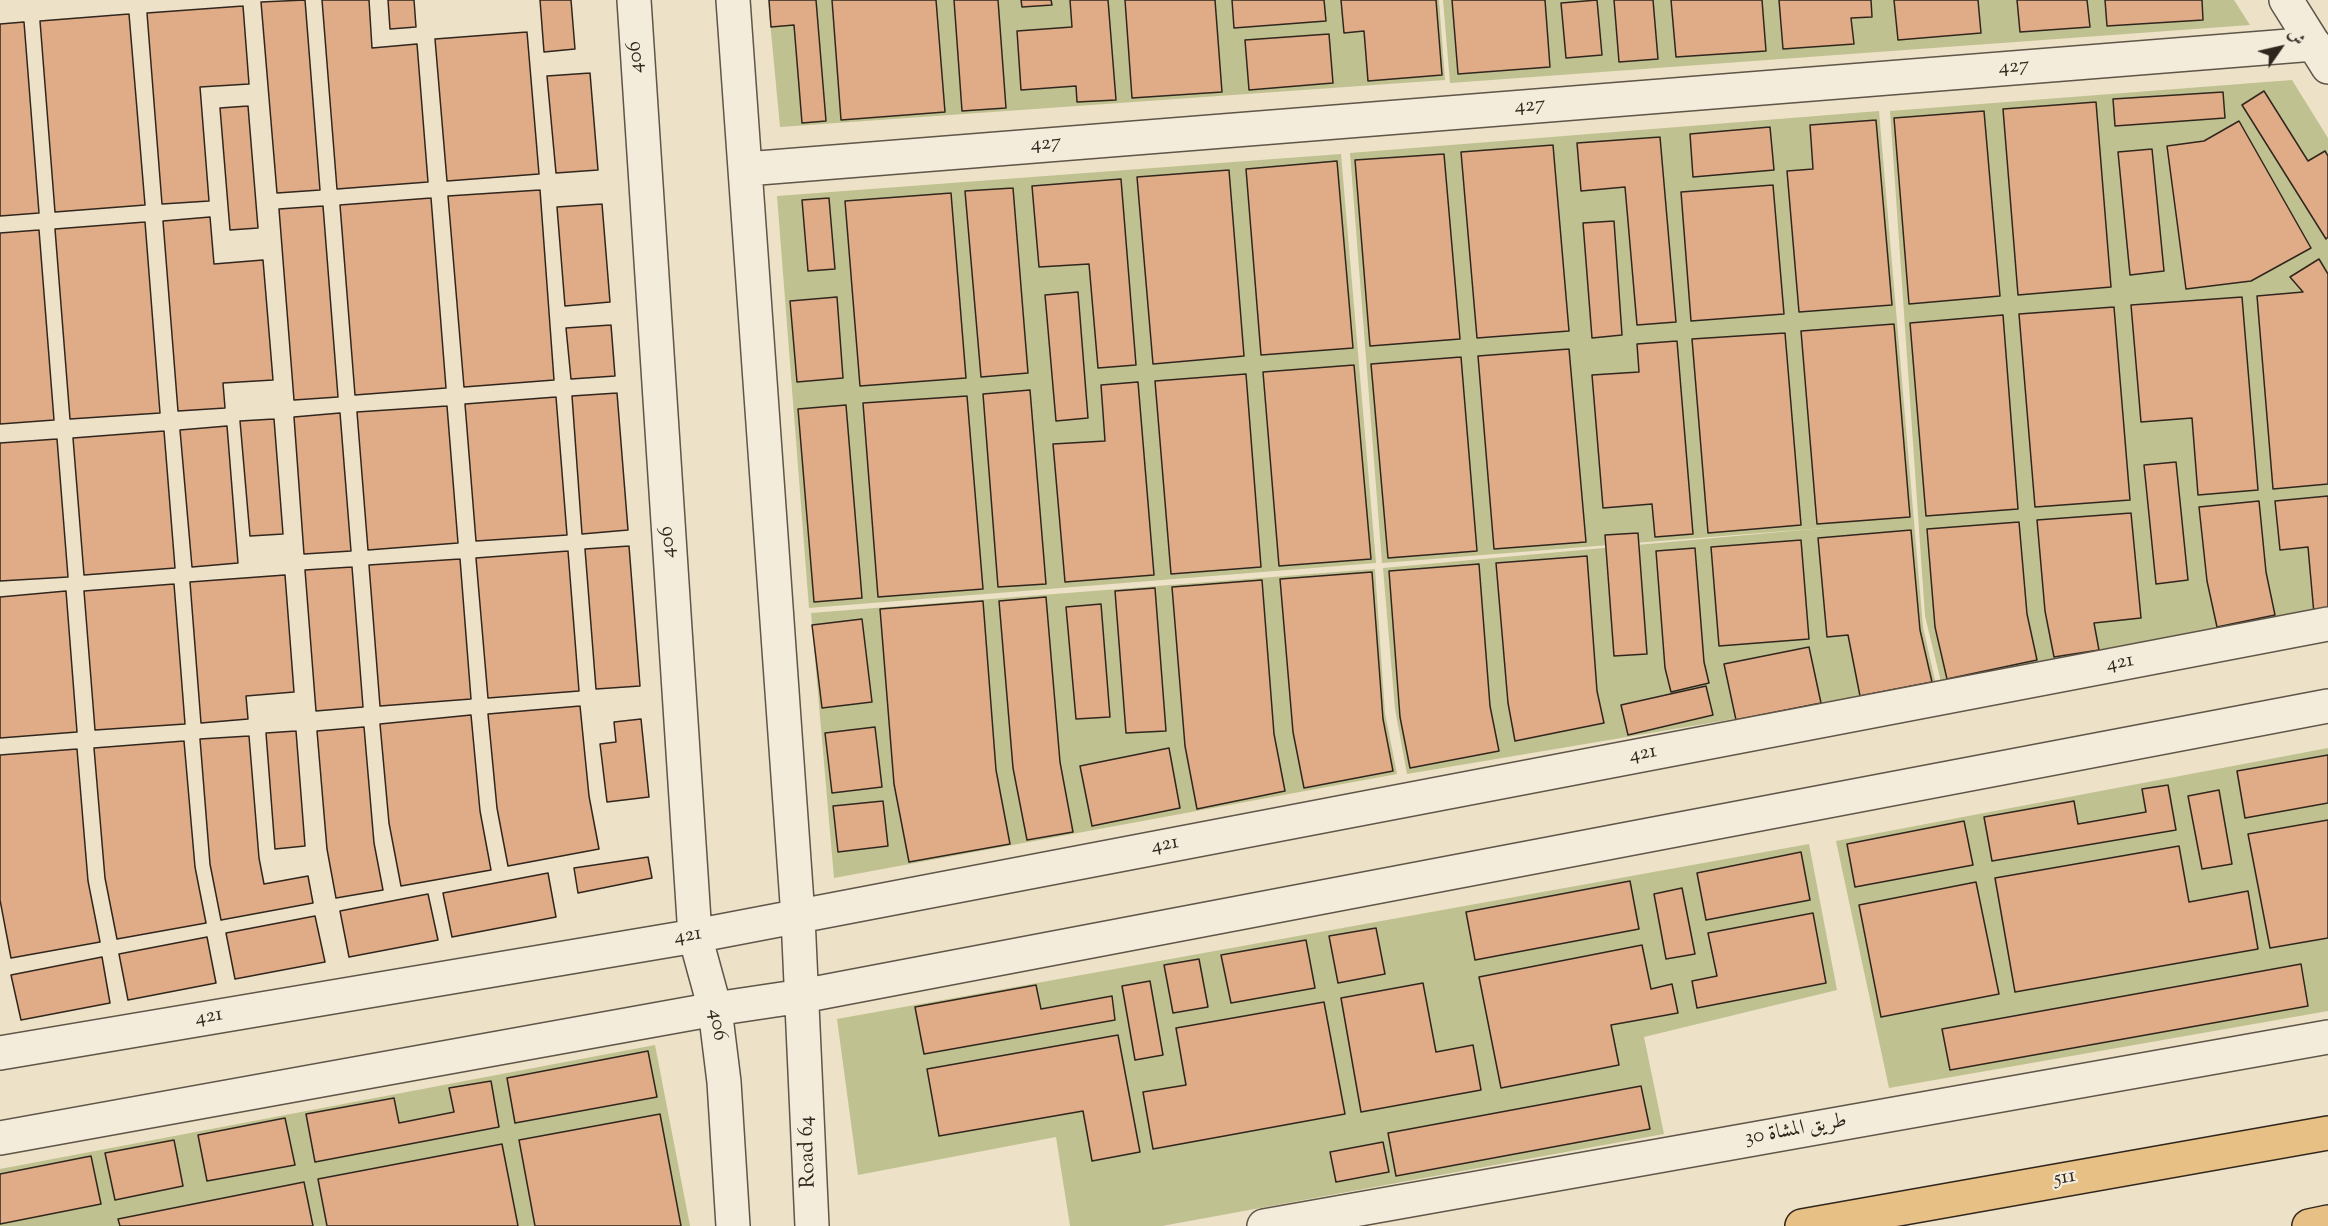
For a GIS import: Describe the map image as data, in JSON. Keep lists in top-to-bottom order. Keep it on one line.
{"streets":{"main road":["511"],"street":["406","427","421","طريق المشاة 30","Road 64"]},"crossings":[["406","421"]],"north":"top right"}
